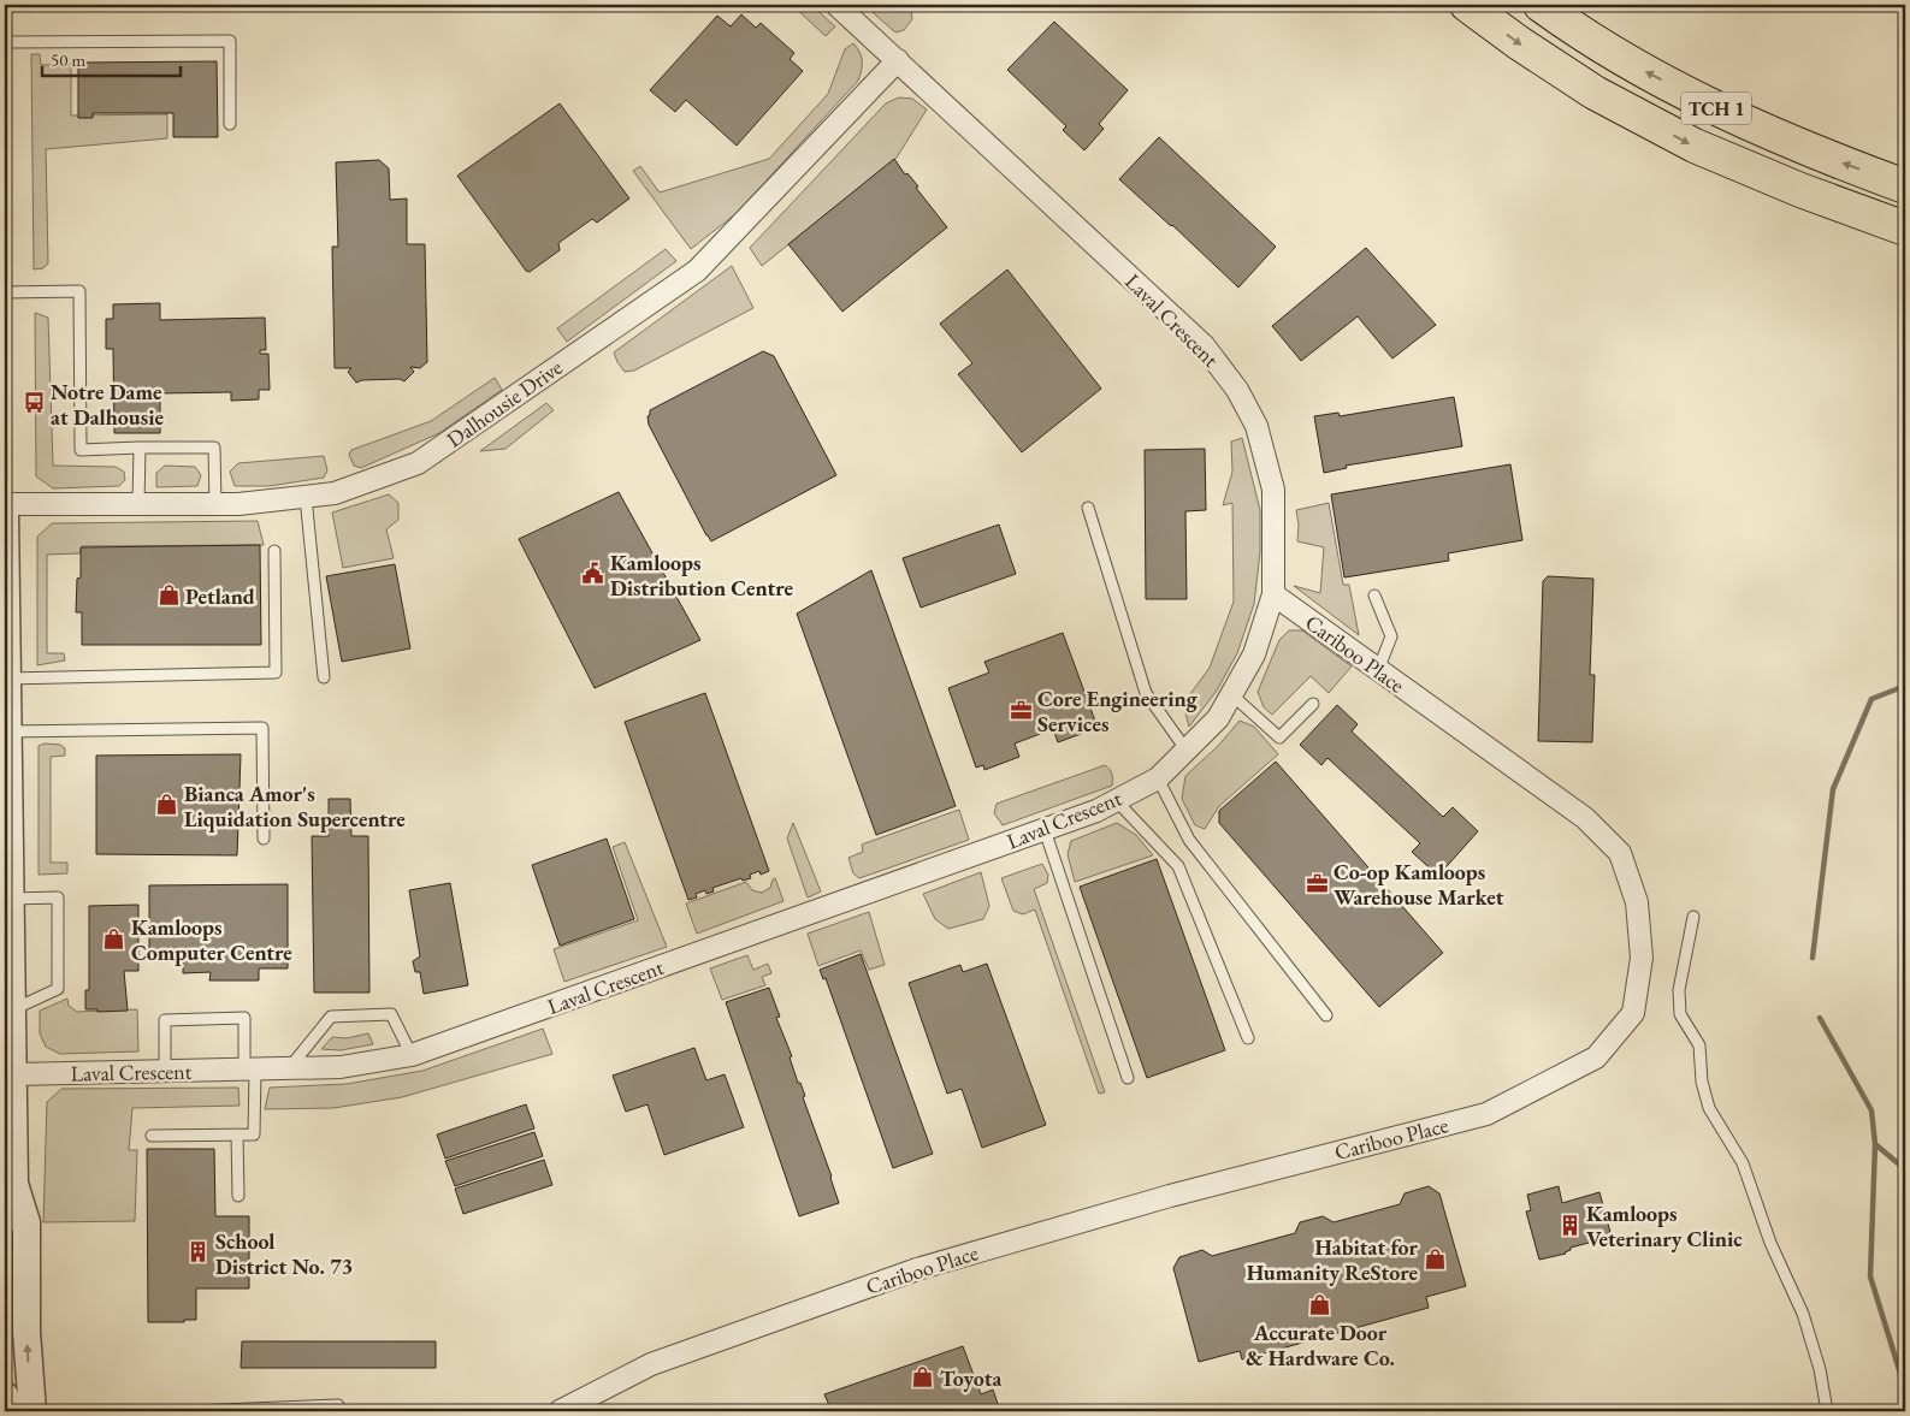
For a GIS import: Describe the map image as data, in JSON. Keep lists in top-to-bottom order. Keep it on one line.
{"streets":{"highway":["TCH 1"],"street":["Laval Crescent","Dalhousie Drive","Cariboo Place"]},"crossings":[["Laval Crescent","Dalhousie Drive"],["Laval Crescent","Cariboo Place"]],"places":{"bus stop":["Notre Dame at Dalhousie"],"public building":["Kamloops Distribution Centre"],"shop":["Petland","Bianca Amor's Liquidation Supercentre","Kamloops Computer Centre","Habitat for Humanity ReStore","Accurate Door & Hardware Co.","Toyota"],"office":["Core Engineering Services","Co-op Kamloops Warehouse Market"],"building":["Kamloops Veterinary Clinic","School District No. 73"]},"scale_bar":"50 m"}
